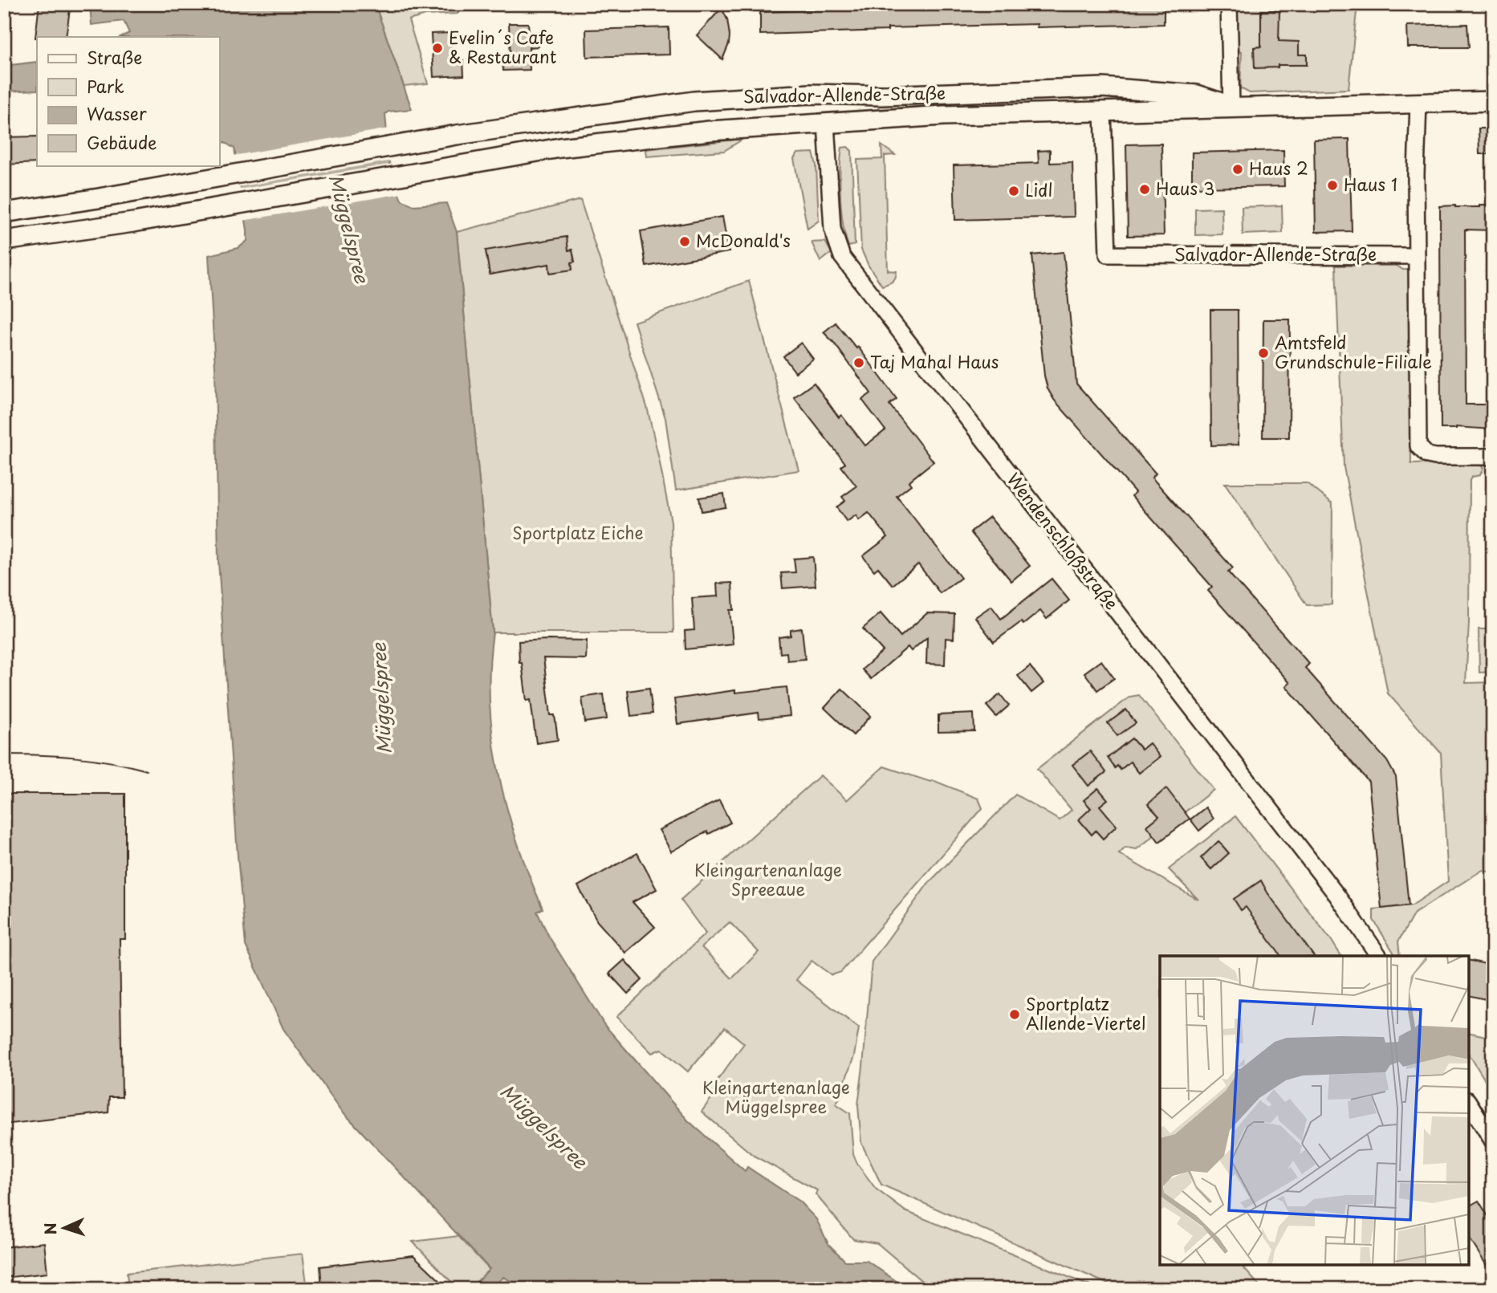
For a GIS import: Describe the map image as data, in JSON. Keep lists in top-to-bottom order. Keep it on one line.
{"streets":{"main road":["Salvador-Allende-Straße","Wendenschloßstraße"]},"crossings":[["Salvador-Allende-Straße","Wendenschloßstraße"]],"water":["Müggelspree"],"parks":["Sportplatz Eiche","Kleingartenanlage Spreeaue","Kleingartenanlage Müggelspree"],"places":["Evelin´s Cafe & Restaurant","Haus 2","Haus 1","Haus 3","Lidl","McDonald's","Amtsfeld Grundschule-Filiale","Taj Mahal Haus","Sportplatz Allende-Viertel"],"legend":["Straße","Park","Wasser","Gebäude"],"north":"left"}
